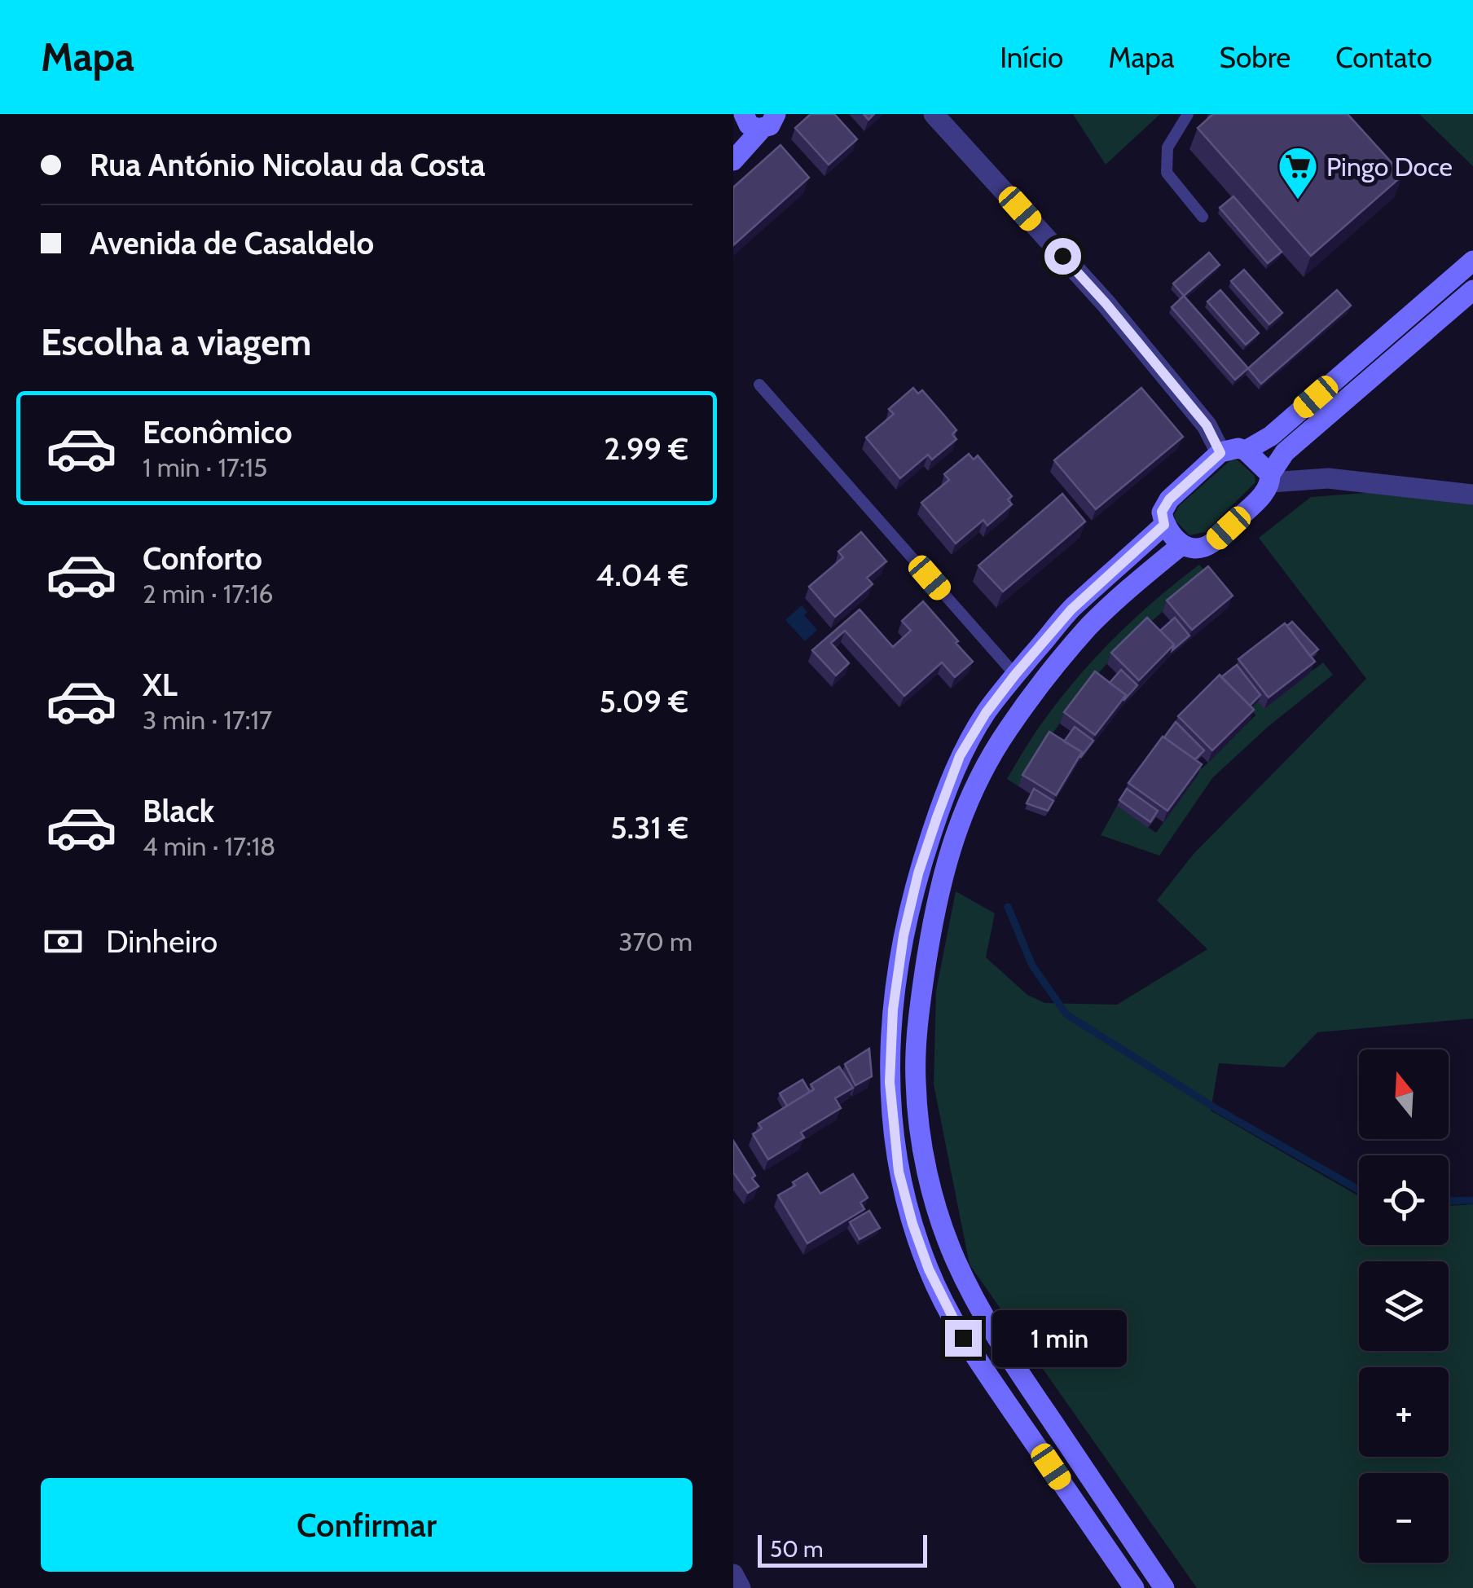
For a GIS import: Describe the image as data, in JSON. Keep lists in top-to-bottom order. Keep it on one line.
{"places":{"supermarket":["Pingo Doce"]},"scale_bar":"50 m","north":"top","page":{"header":"Mapa","nav":["Início","Mapa","Sobre","Contato"],"banner":["Rua António Nicolau da Costa","Avenida de Casaldelo"],"heading":"Escolha a viagem","list":[{"name":"Econômico","note":"1 min · 17:15","value":"2.99 €"},{"name":"Conforto","note":"2 min · 17:16","value":"4.04 €"},{"name":"XL","note":"3 min · 17:17","value":"5.09 €"},{"name":"Black","note":"4 min · 17:18","value":"5.31 €"}],"pay":["Dinheiro","370 m"],"map_buttons":["+","−"],"bubble":"1 min","buttons":"Confirmar","scale":"50 m"}}
